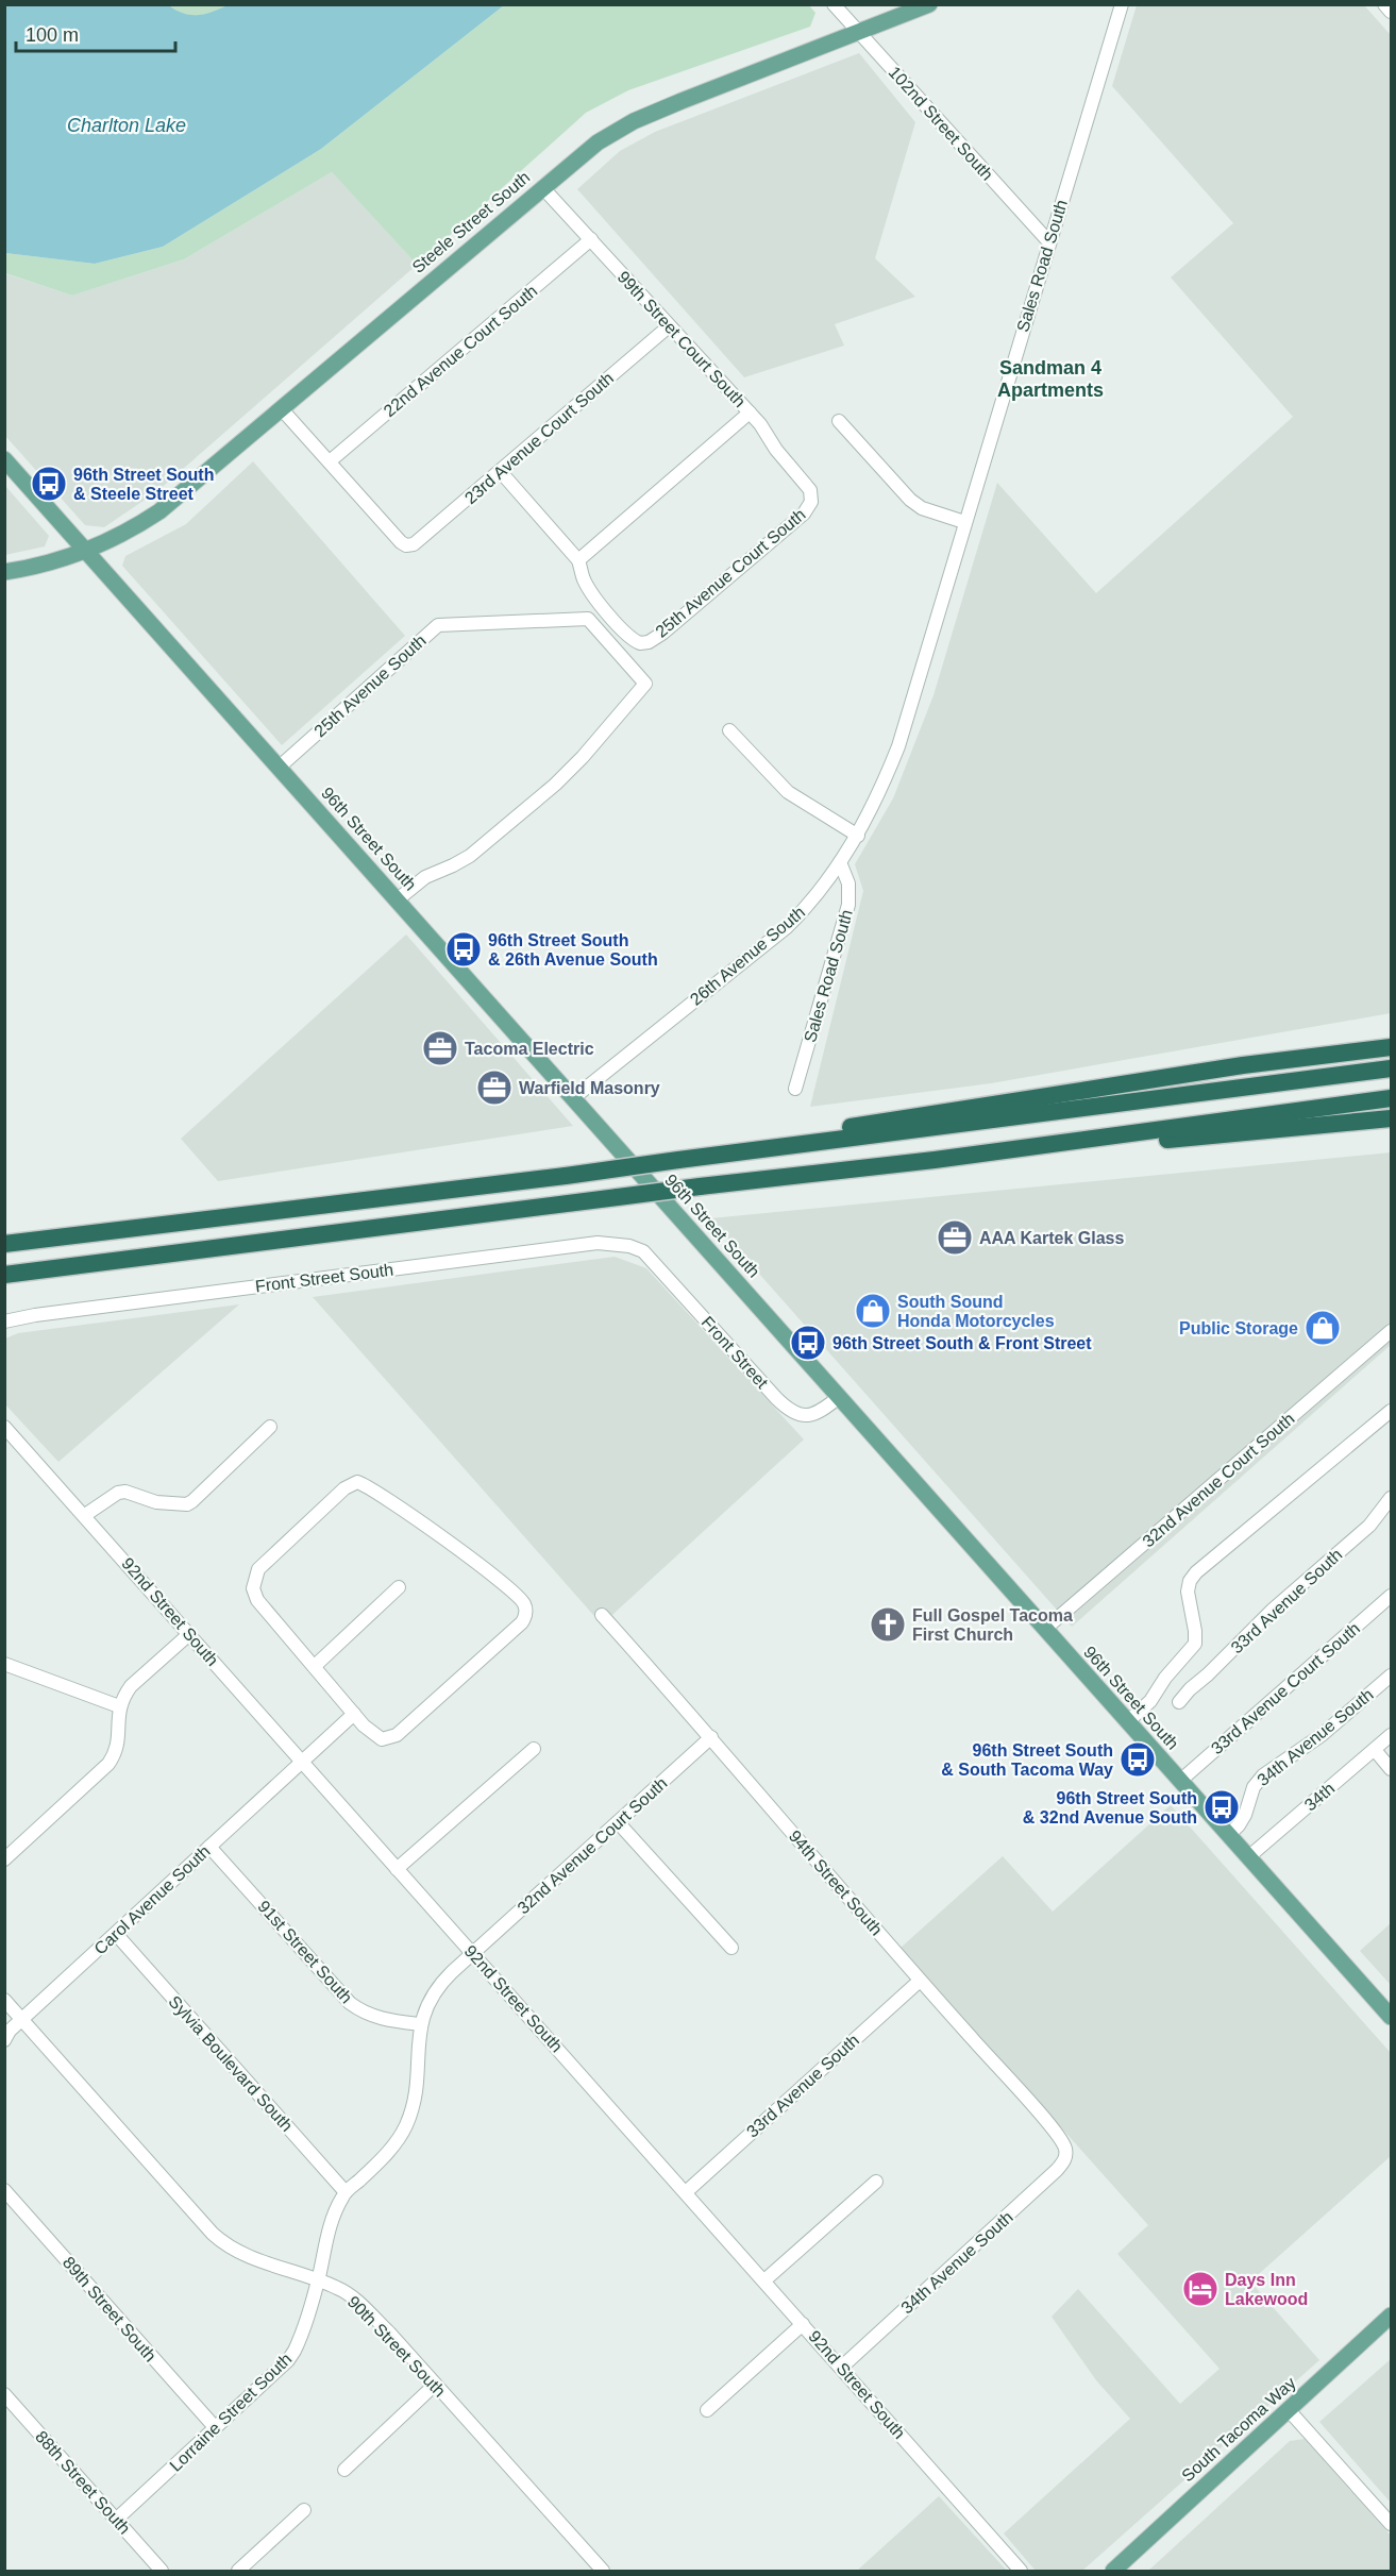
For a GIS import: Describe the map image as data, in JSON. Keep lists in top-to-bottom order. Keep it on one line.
{"streets":{"main road":["Steele Street South","96th Street South","South Tacoma Way"],"street":["102nd Street South","Sales Road South","99th Street Court South","22nd Avenue Court South","23rd Avenue Court South","25th Avenue Court South","25th Avenue South","26th Avenue South","Front Street South","Front Street","32nd Avenue Court South","33rd Avenue South","92nd Street South","33rd Avenue Court South","34th Avenue South","34th","94th Street South","Carol Avenue South","91st Street South","Sylvia Boulevard South","89th Street South","90th Street South","Lorraine Street South","88th Street South"]},"crossings":[["102nd Street South","Steele Street South"],["102nd Street South","Sales Road South"],["Steele Street South","99th Street Court South"],["Steele Street South","96th Street South"],["Sales Road South","26th Avenue South"],["99th Street Court South","22nd Avenue Court South"],["99th Street Court South","23rd Avenue Court South"],["99th Street Court South","25th Avenue Court South"],["22nd Avenue Court South","23rd Avenue Court South"],["25th Avenue South","96th Street South"],["96th Street South","26th Avenue South"],["96th Street South","Front Street"],["96th Street South","32nd Avenue Court South"],["96th Street South","33rd Avenue Court South"],["96th Street South","34th Avenue South"],["96th Street South","34th"],["Front Street South","Front Street"],["32nd Avenue Court South","92nd Street South"],["32nd Avenue Court South","94th Street South"],["32nd Avenue Court South","Lorraine Street South"],["33rd Avenue South","92nd Street South"],["33rd Avenue South","94th Street South"],["92nd Street South","34th Avenue South"],["92nd Street South","Carol Avenue South"],["92nd Street South","Lorraine Street South"],["34th Avenue South","94th Street South"],["Carol Avenue South","91st Street South"],["Carol Avenue South","Sylvia Boulevard South"],["Carol Avenue South","90th Street South"],["91st Street South","Lorraine Street South"],["Sylvia Boulevard South","Lorraine Street South"],["89th Street South","Lorraine Street South"],["90th Street South","Lorraine Street South"],["Lorraine Street South","88th Street South"]],"districts":["Sandman 4 Apartments"],"water":["Charlton Lake"],"places":{"bus stop":["96th Street South & Steele Street","96th Street South & 26th Avenue South","96th Street South & Front Street","96th Street South & South Tacoma Way","96th Street South & 32nd Avenue South"],"office":["Tacoma Electric","Warfield Masonry","AAA Kartek Glass"],"shop":["South Sound Honda Motorcycles","Public Storage"],"church":["Full Gospel Tacoma First Church"],"hotel":["Days Inn Lakewood"]},"scale_bar":"100 m"}
